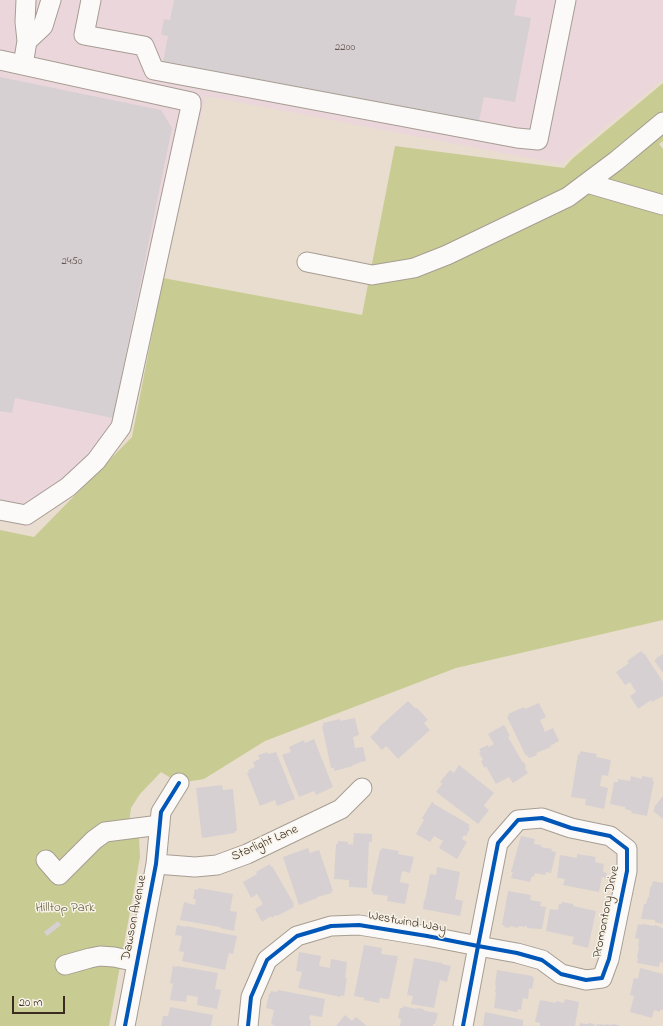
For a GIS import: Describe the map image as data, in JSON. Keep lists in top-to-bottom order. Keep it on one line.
{"streets":{"street":["Starlight Lane","Promontory Drive","Dawson Avenue","Westwind Way"]},"crossings":[["Starlight Lane","Dawson Avenue"],["Promontory Drive","Westwind Way"]],"parks":["Hilltop Park"],"house_numbers":["2200","2450"],"scale_bar":"20 m"}
